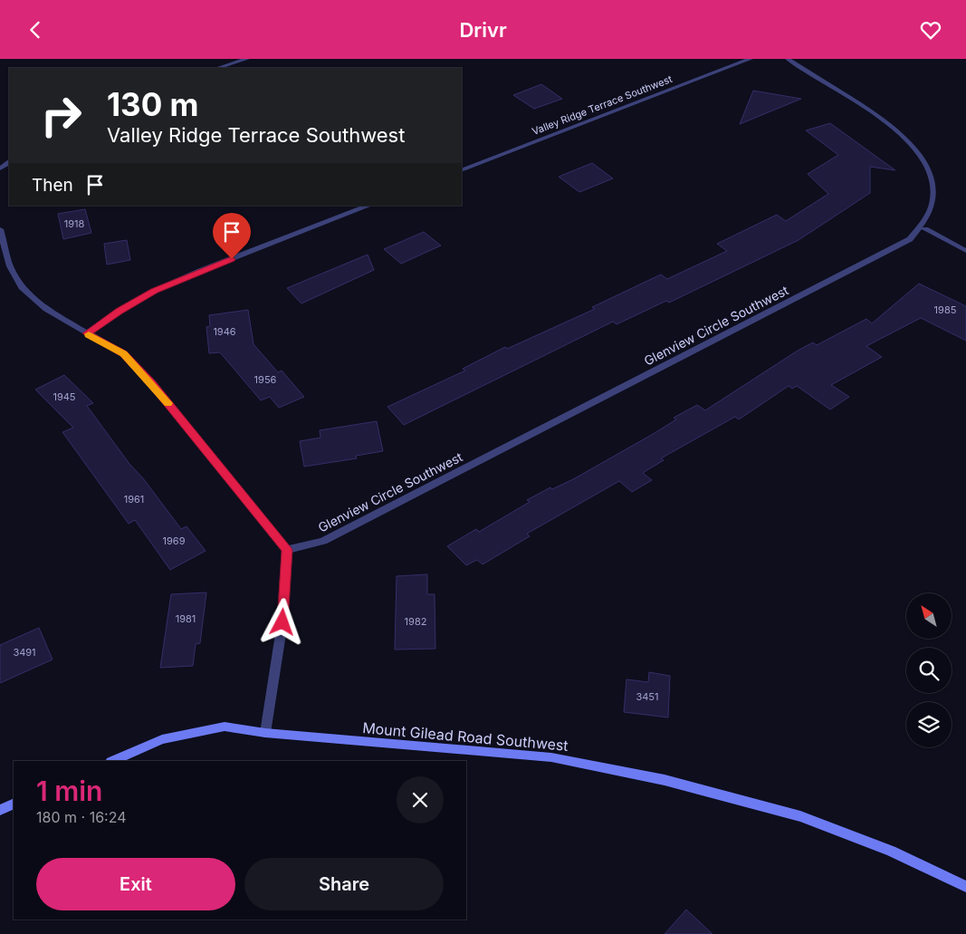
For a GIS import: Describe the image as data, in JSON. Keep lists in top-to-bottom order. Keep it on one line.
{"streets":{"street":["Valley Ridge Terrace Southwest","Glenview Circle Southwest","Mount Gilead Road Southwest"]},"house_numbers":["1918","1985","1946","1956","1945","1961","1969","1981","1982","3491","3451"],"north":"top left","page":{"header":"Drivr","turn":["130 m","Valley Ridge Terrace Southwest"],"then":"Then","heading":["1 min","180 m · 16:24"],"buttons":["Exit","Share"]}}
